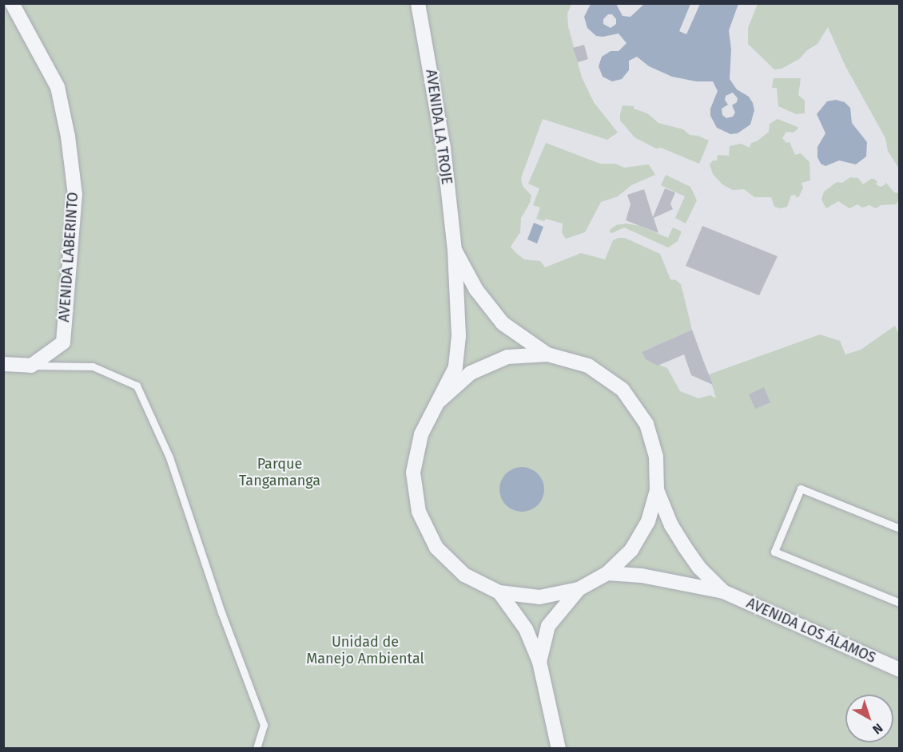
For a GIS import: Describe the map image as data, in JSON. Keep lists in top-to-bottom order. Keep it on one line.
{"streets":{"street":["AVENIDA LA TROJE","AVENIDA LABERINTO","AVENIDA LOS ÁLAMOS"]},"parks":["Parque Tangamanga","Unidad de Manejo Ambiental"],"north":"bottom right"}
